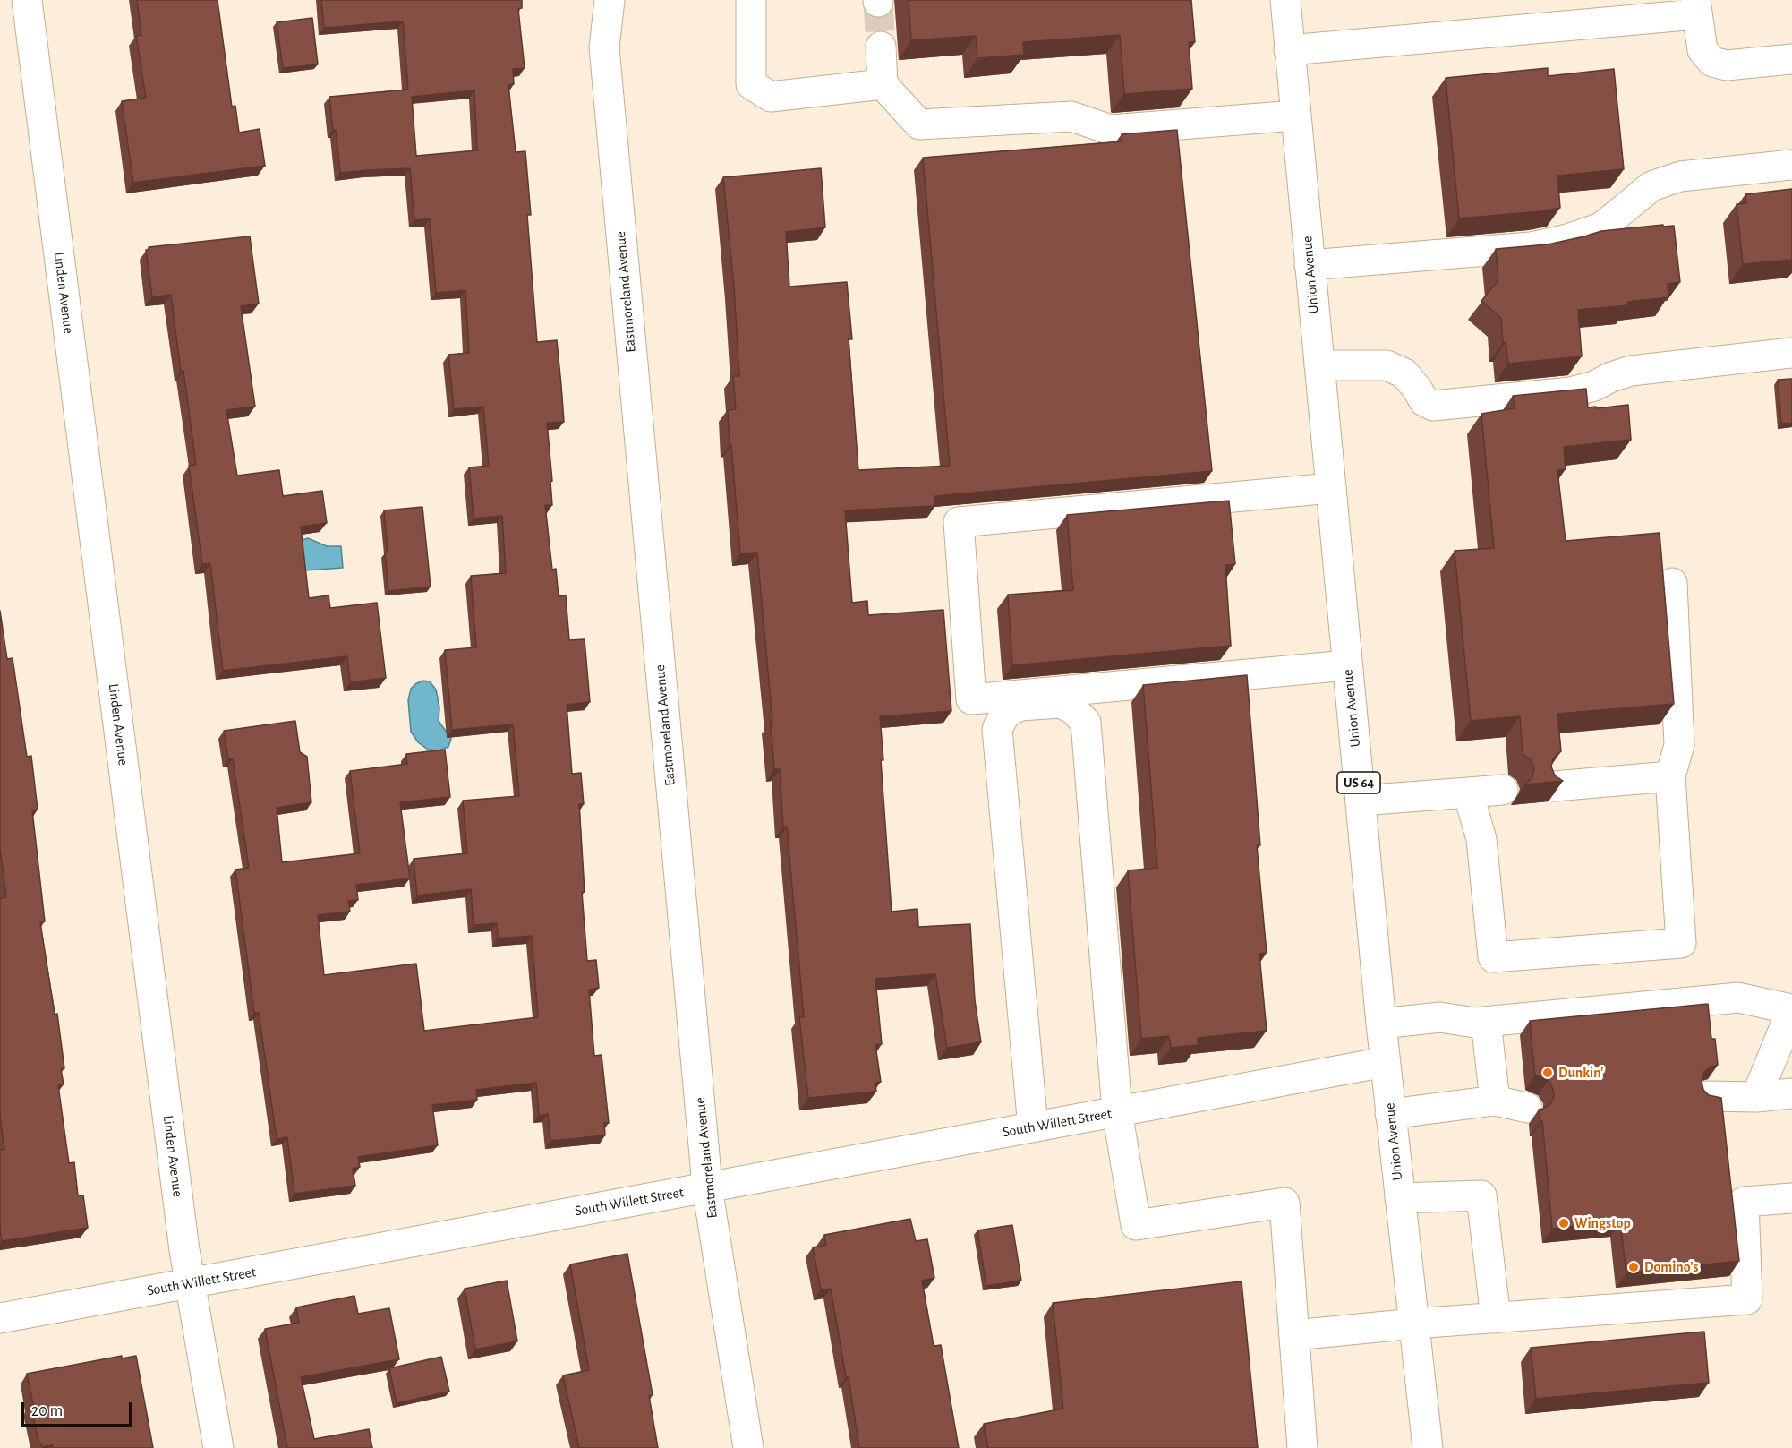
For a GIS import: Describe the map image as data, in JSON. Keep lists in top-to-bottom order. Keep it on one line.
{"streets":{"street":["Union Avenue","Eastmoreland Avenue","Linden Avenue","US 64","South Willett Street"]},"crossings":[["Union Avenue","South Willett Street"],["Eastmoreland Avenue","South Willett Street"],["Linden Avenue","South Willett Street"]],"places":["Dunkin'","Wingstop","Domino's"],"scale_bar":"20 m"}
